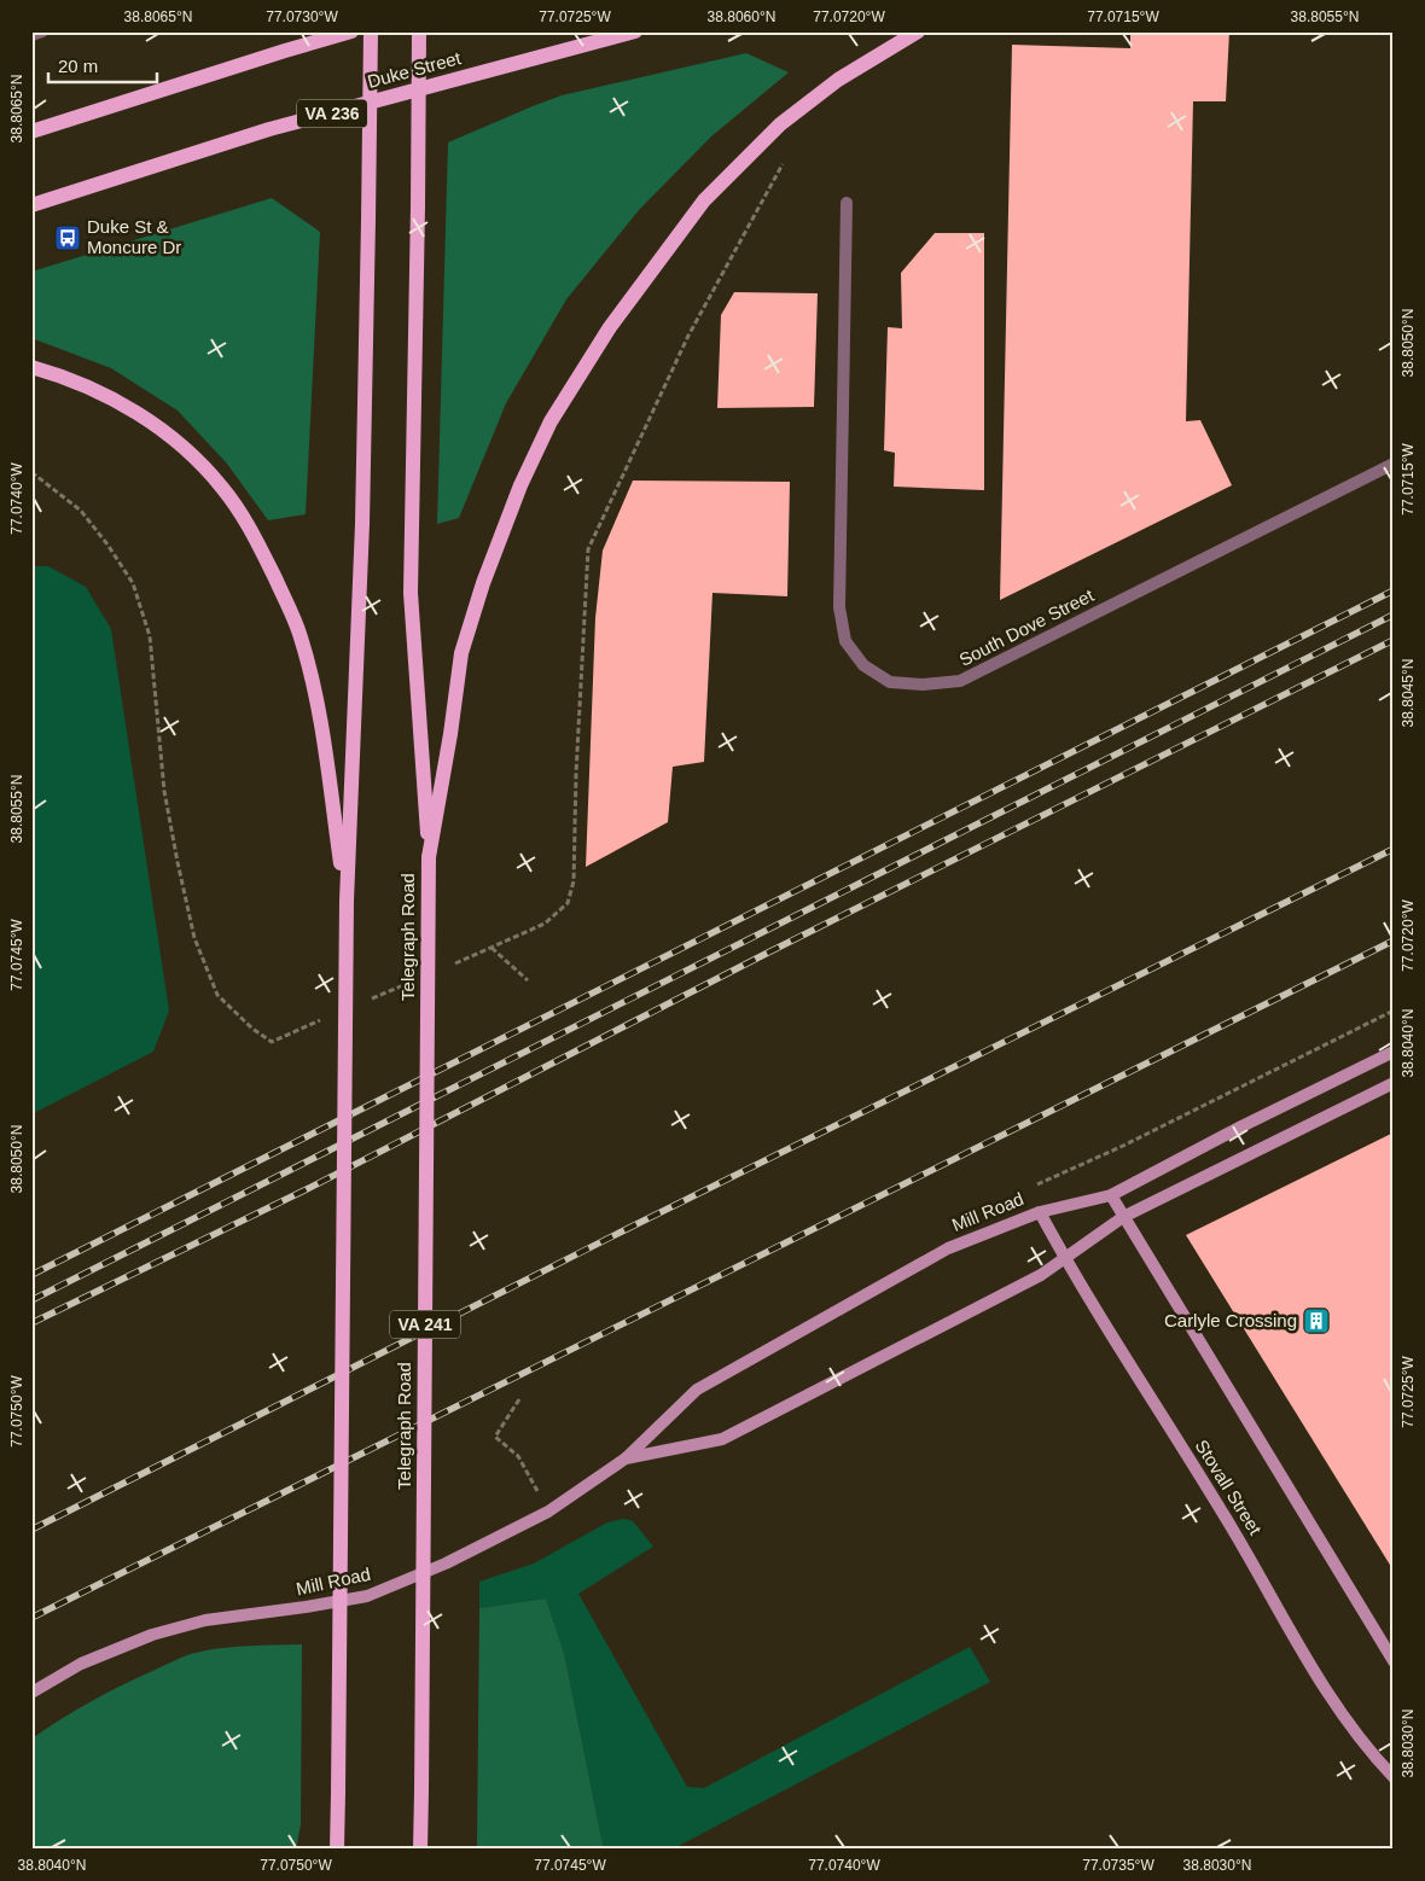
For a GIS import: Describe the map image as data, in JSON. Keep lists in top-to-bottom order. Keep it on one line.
{"streets":{"main road":["Duke Street","VA 236","Telegraph Road","VA 241"],"street":["South Dove Street","Mill Road","Stovall Street"]},"crossings":[["Mill Road","Stovall Street"]],"places":{"bus stop":["Duke St & Moncure Dr"],"building":["Carlyle Crossing"]},"scale_bar":"20 m","coordinates":["38.8065°N","77.0730°W","77.0725°W","38.8060°N","77.0720°W","77.0715°W","38.8055°N","38.8050°N","77.0740°W","38.8045°N","77.0745°W","38.8040°N","77.0750°W","38.8030°N","77.0735°W"]}
